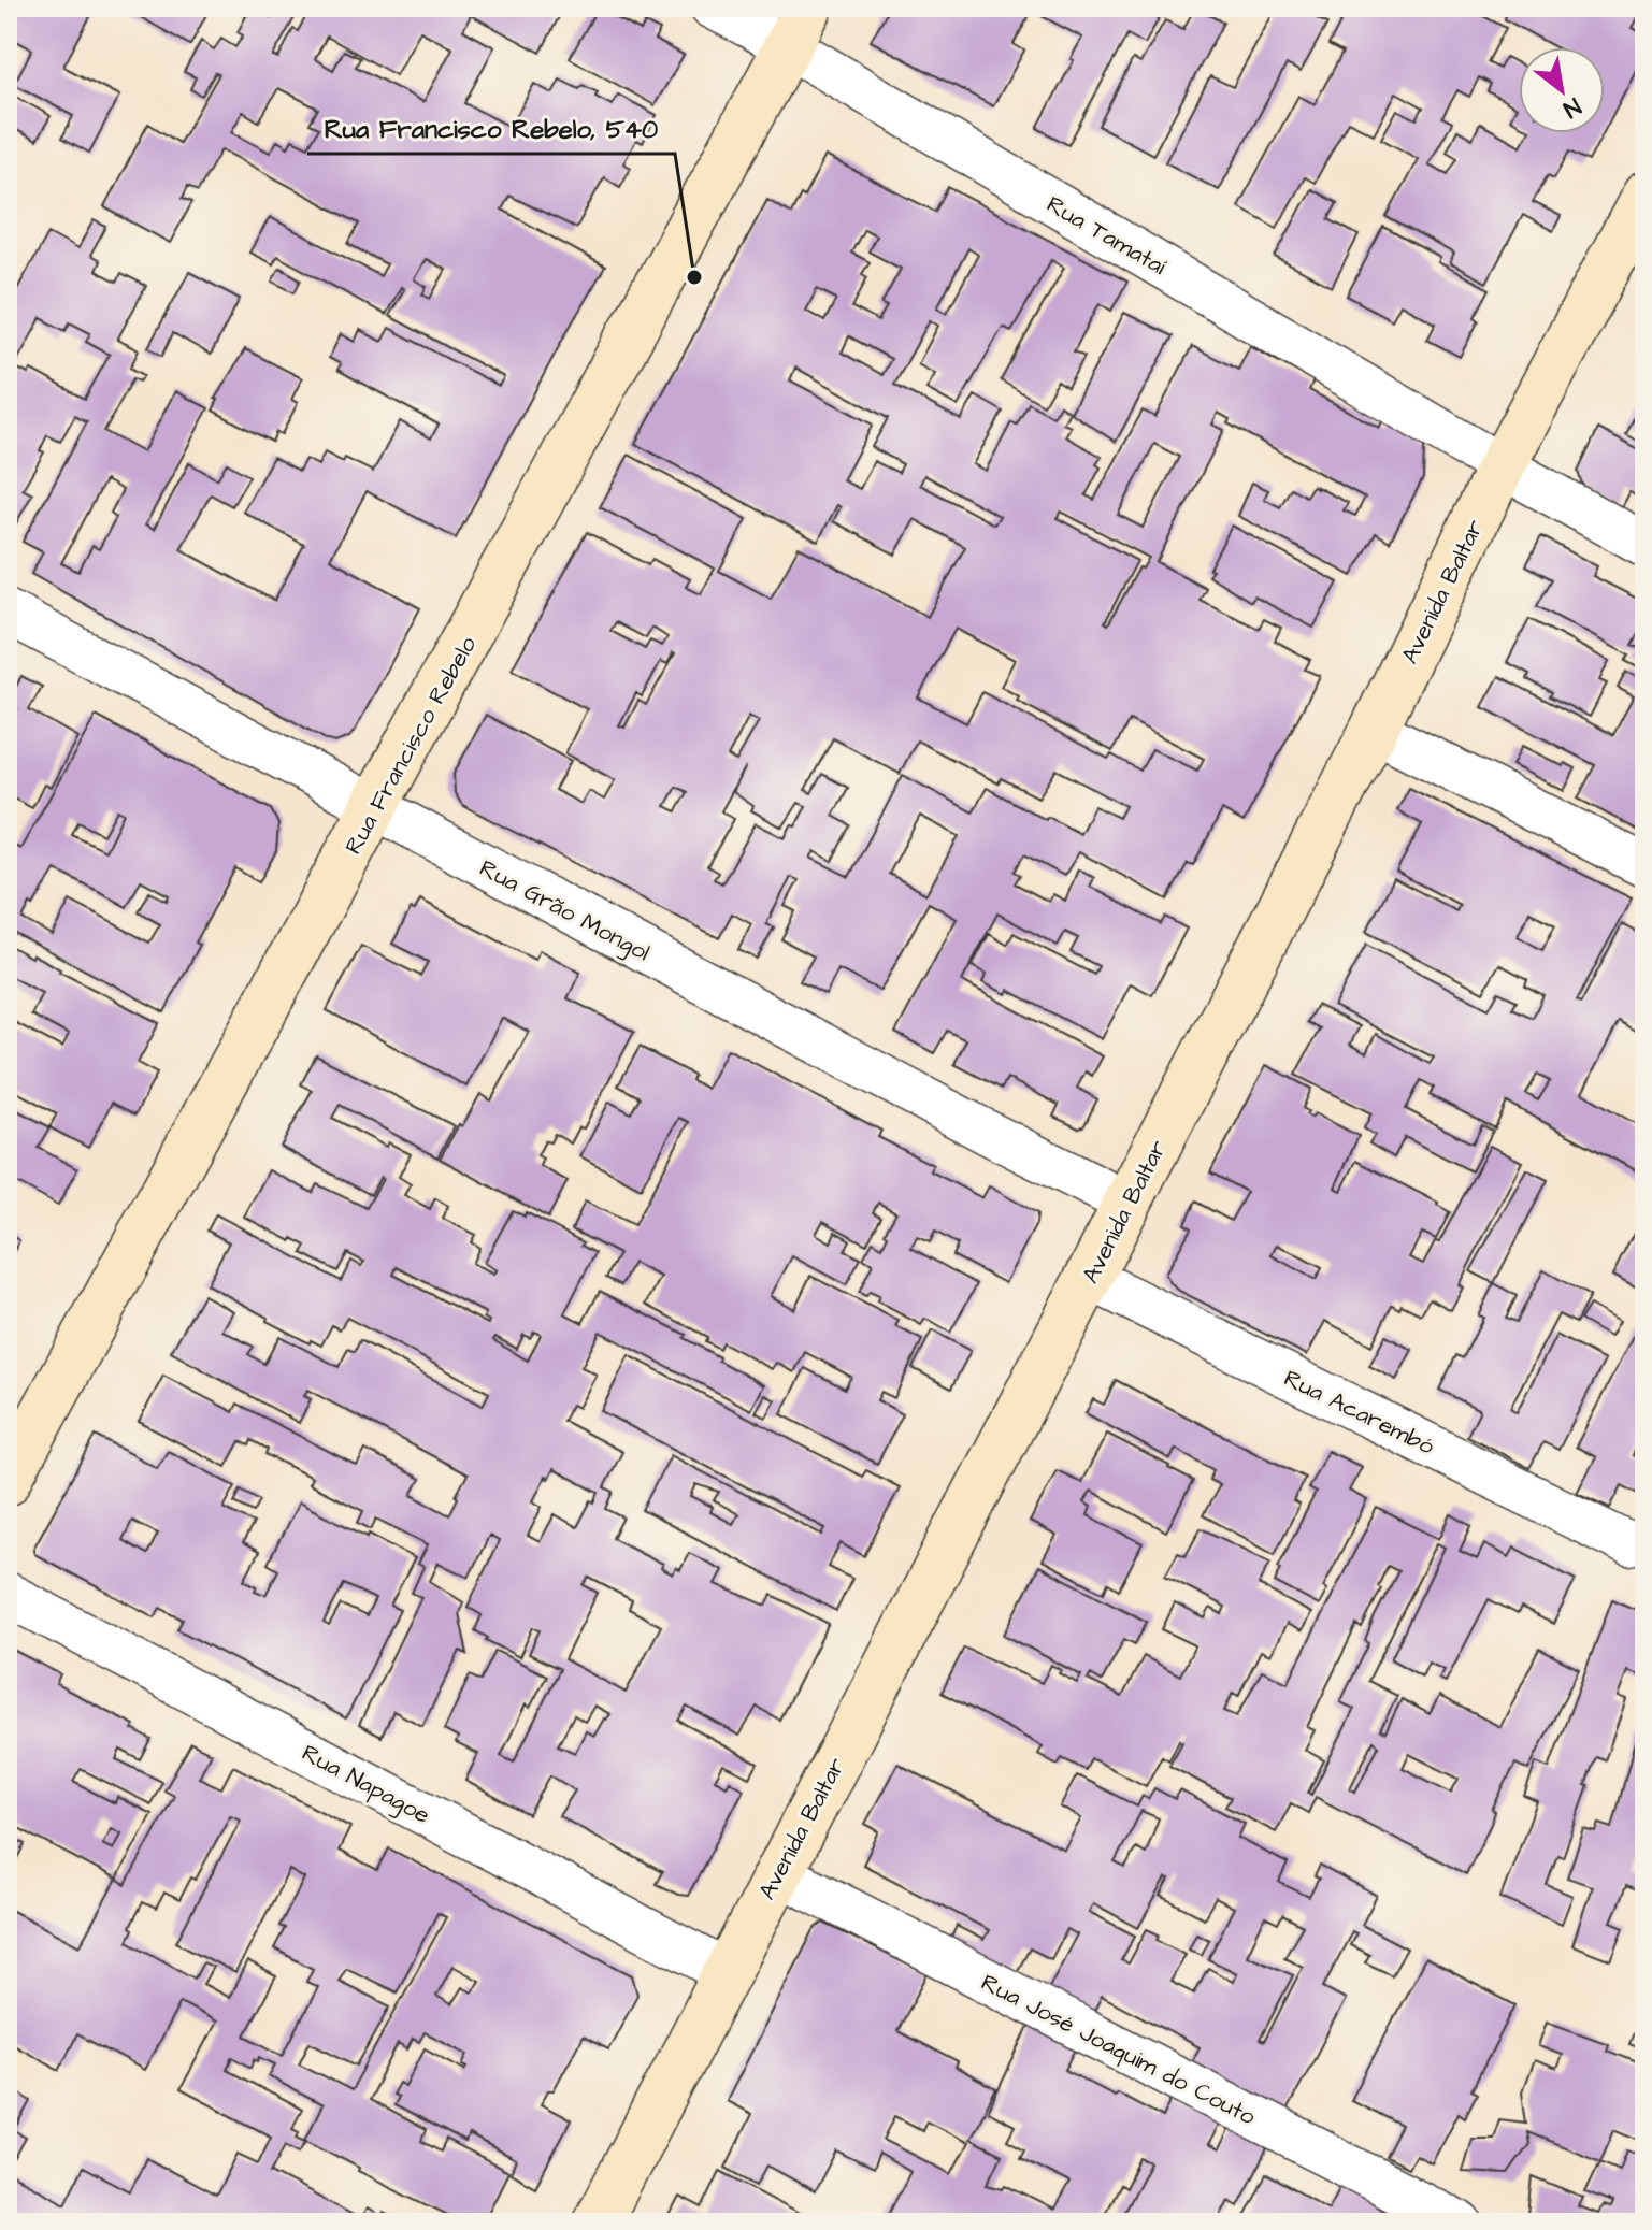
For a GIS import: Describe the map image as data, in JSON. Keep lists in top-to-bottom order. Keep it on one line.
{"streets":{"street":["Rua Tamataí","Avenida Baltar","Rua Francisco Rebelo","Rua Grão Mongol","Rua Acarembó","Rua Napagoe","Rua José Joaquim do Couto"]},"crossings":[["Rua Tamataí","Avenida Baltar"],["Rua Tamataí","Rua Francisco Rebelo"],["Avenida Baltar","Rua Grão Mongol"],["Avenida Baltar","Rua Acarembó"],["Avenida Baltar","Rua Napagoe"],["Avenida Baltar","Rua José Joaquim do Couto"],["Rua Francisco Rebelo","Rua Grão Mongol"]],"places":["Rua Francisco Rebelo, 540"],"north":"bottom right"}
